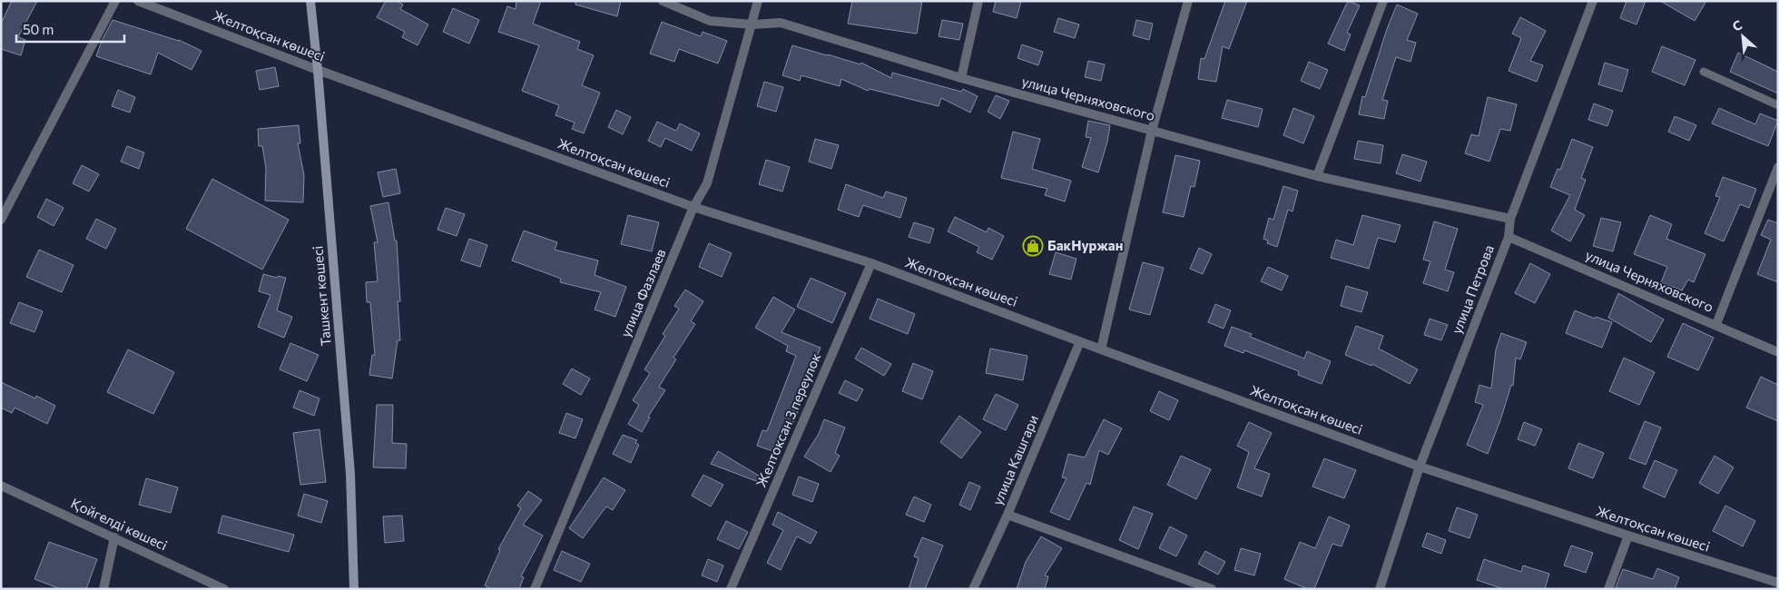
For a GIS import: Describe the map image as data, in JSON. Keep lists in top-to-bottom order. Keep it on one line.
{"streets":{"main road":["Ташкент көшесі"],"street":["Желтоқсан көшесі","улица Черняховского","улица Петрова","улица Фазлаев","Желтоксан 3 переулок","улица Кашгари","Қойгелді көшесі"]},"crossings":[["Желтоқсан көшесі","улица Петрова"],["Желтоқсан көшесі","улица Фазлаев"],["Желтоқсан көшесі","Ташкент көшесі"],["Желтоқсан көшесі","Желтоксан 3 переулок"],["Желтоқсан көшесі","улица Кашгари"],["улица Черняховского","улица Петрова"],["улица Черняховского","улица Фазлаев"]],"places":{"shop":["БакНуржан"]},"scale_bar":"50 m","north":"top left"}
